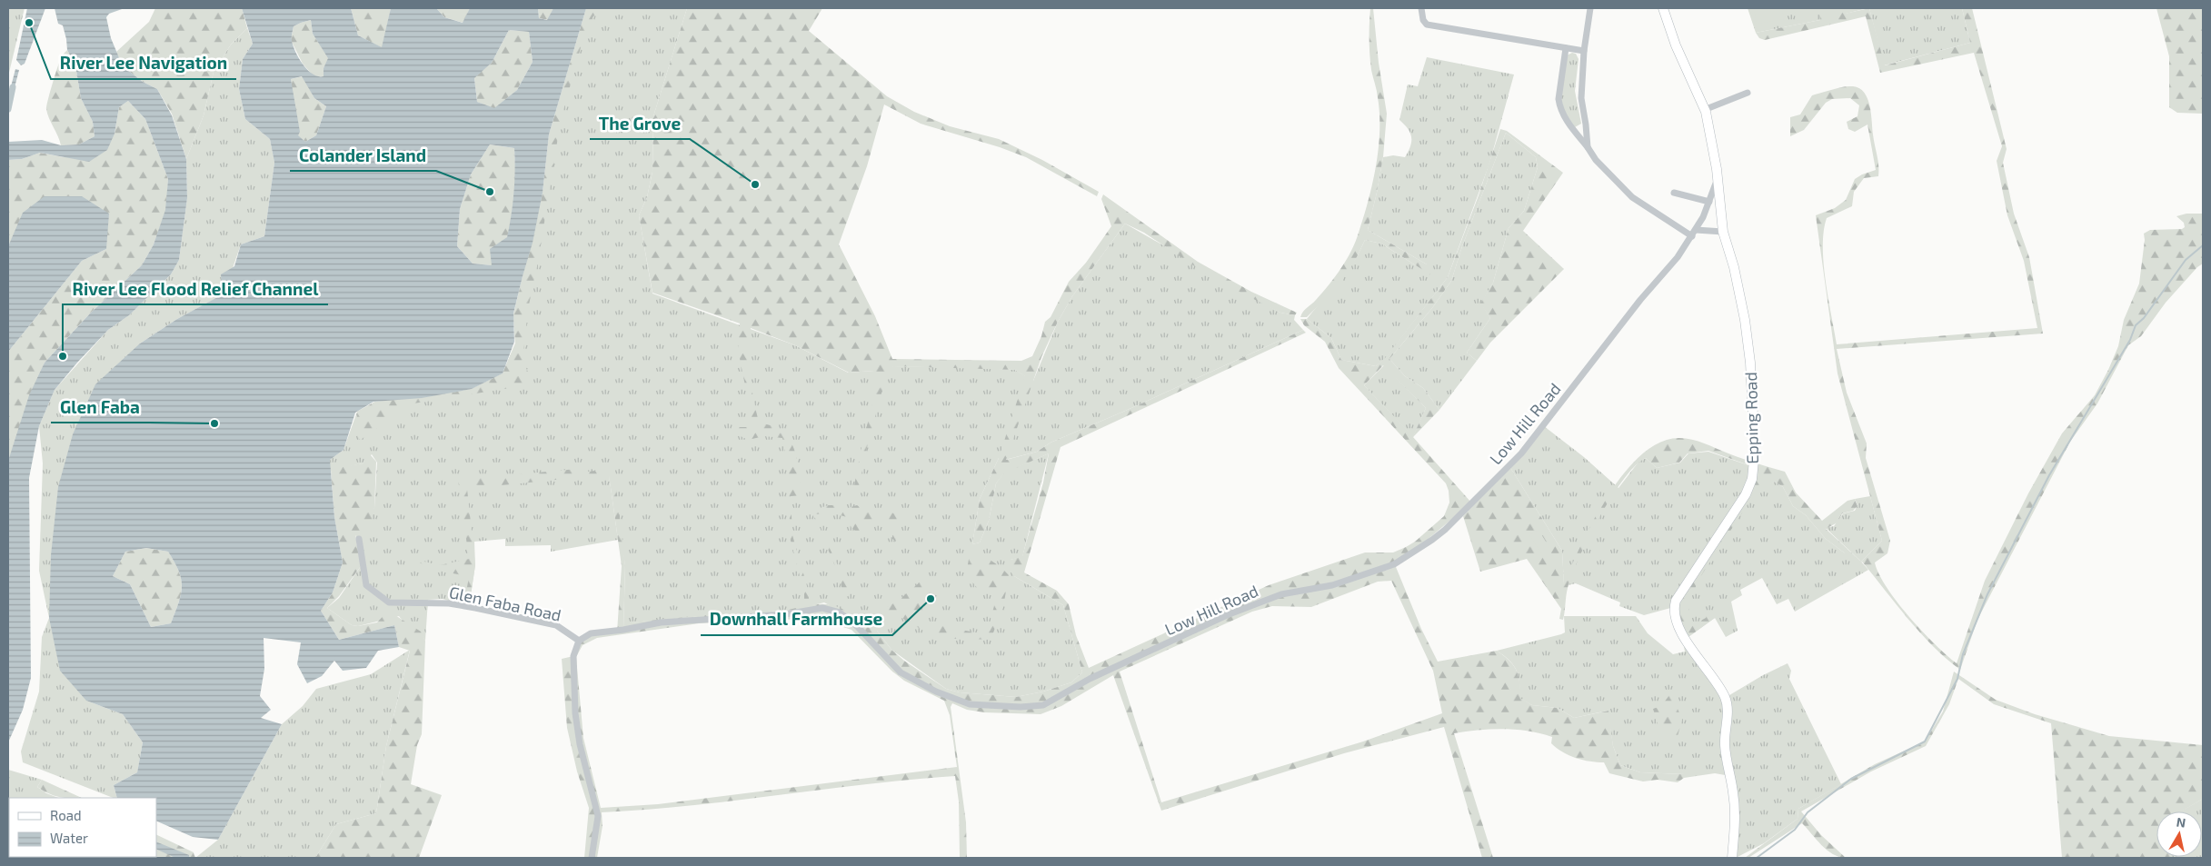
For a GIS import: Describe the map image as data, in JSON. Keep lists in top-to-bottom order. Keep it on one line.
{"streets":{"main road":["Epping Road"],"street":["Low Hill Road","Glen Faba Road"]},"crossings":[["Epping Road","Low Hill Road"],["Low Hill Road","Glen Faba Road"]],"places":["River Lee Navigation","The Grove","Colander Island","River Lee Flood Relief Channel","Glen Faba","Downhall Farmhouse"],"legend":["Road","Water"],"north":"top"}
